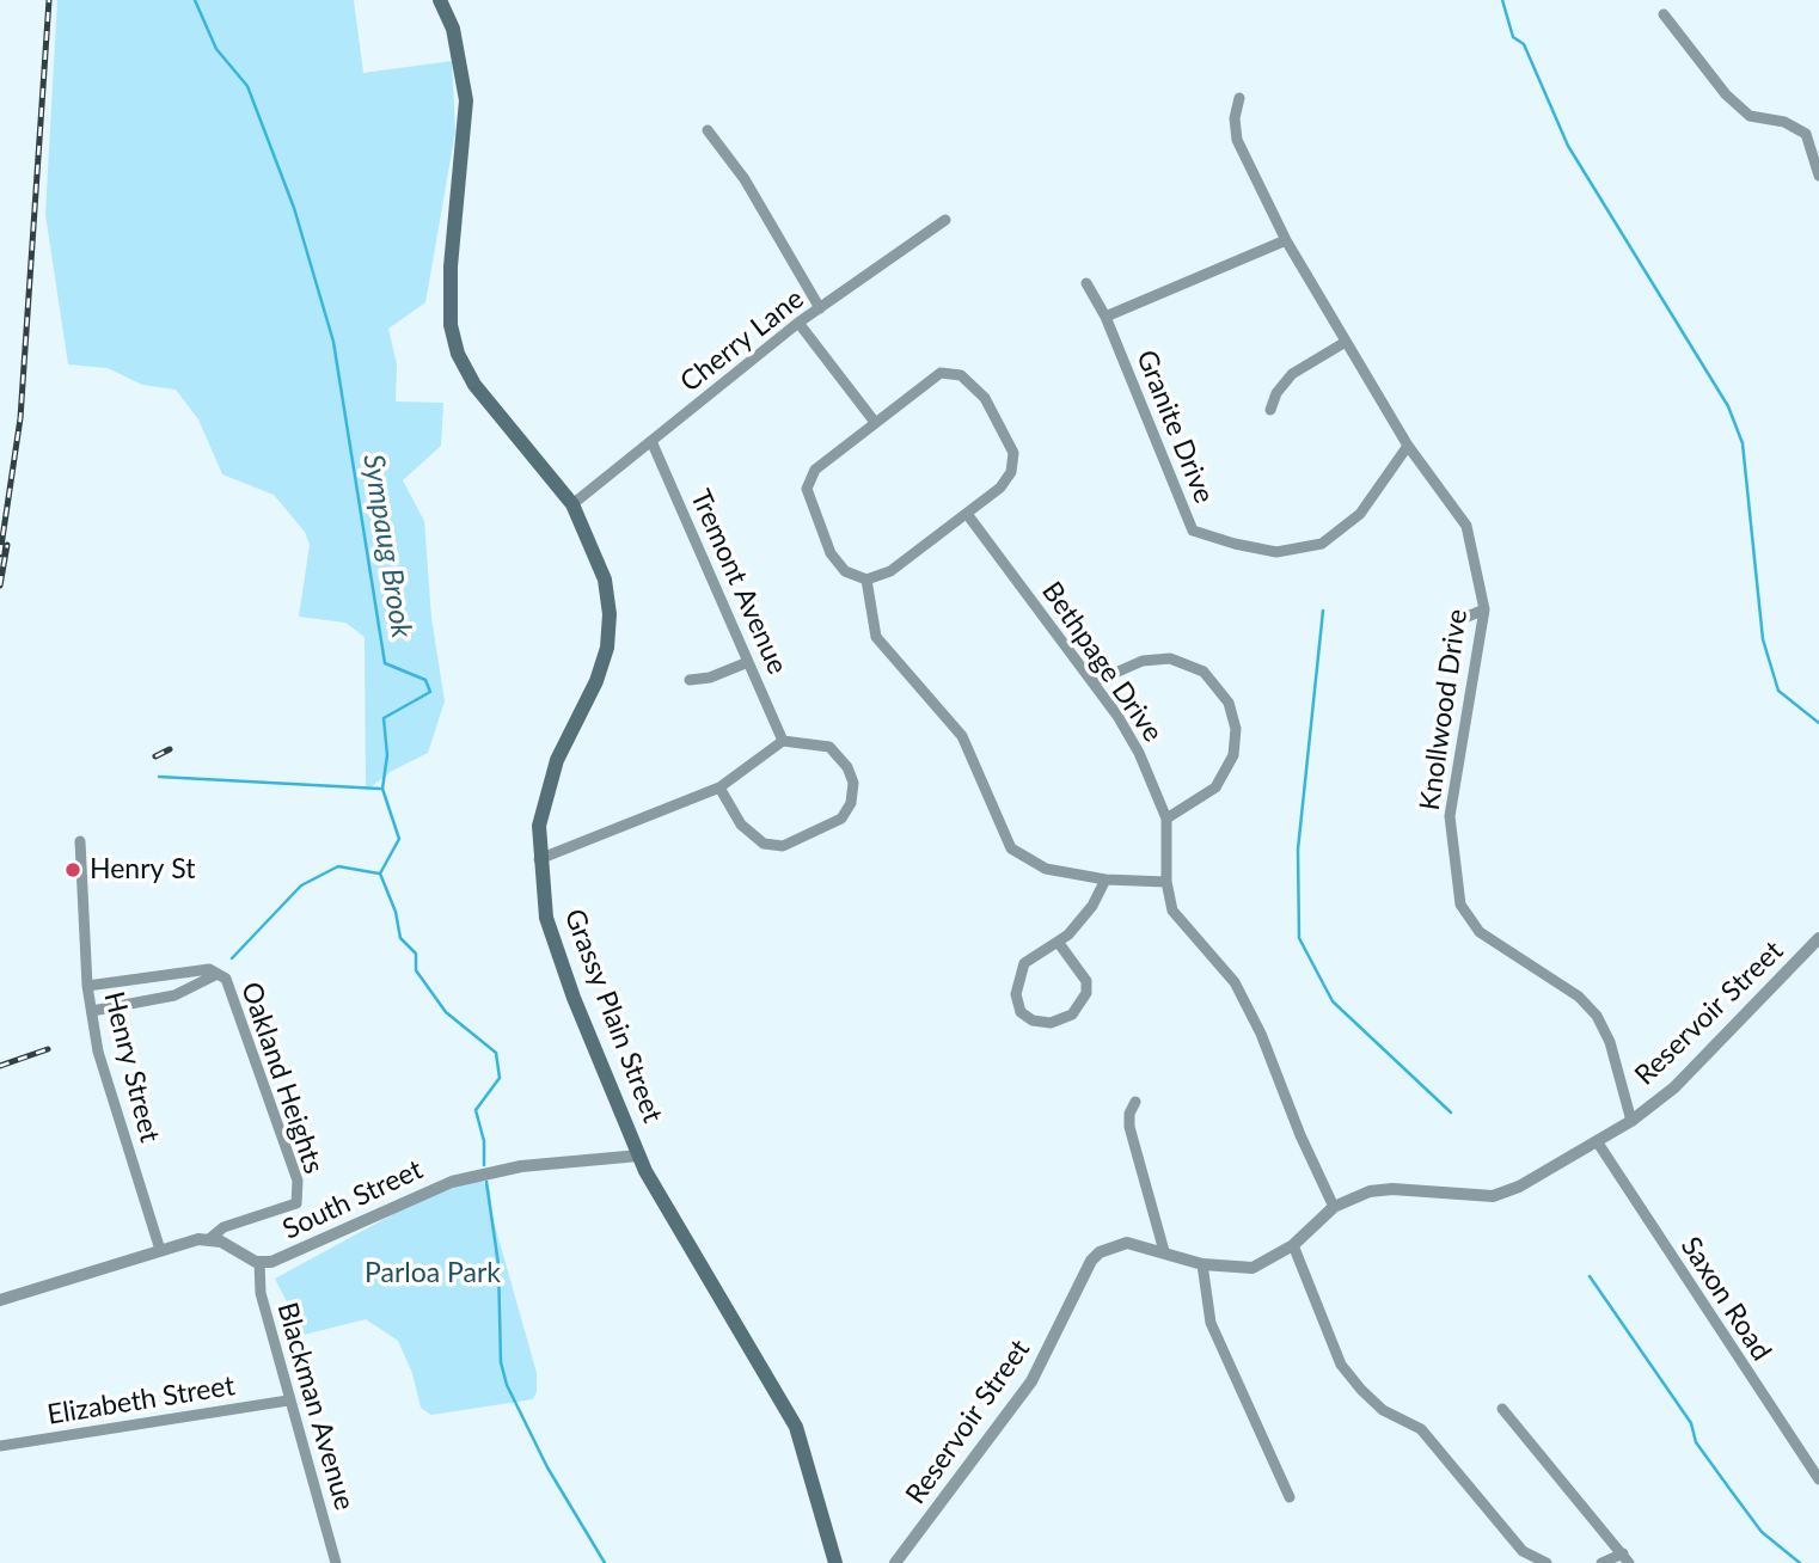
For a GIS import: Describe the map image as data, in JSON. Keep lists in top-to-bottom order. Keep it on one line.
{"streets":{"main road":["Grassy Plain Street"],"street":["Cherry Lane","Granite Drive","Tremont Avenue","Bethpage Drive","Knollwood Drive","Reservoir Street","Henry Street","Oakland Heights","South Street","Saxon Road","Elizabeth Street","Blackman Avenue"]},"crossings":[["Cherry Lane","Tremont Avenue"],["Cherry Lane","Grassy Plain Street"],["Granite Drive","Knollwood Drive"],["Bethpage Drive","Reservoir Street"],["Knollwood Drive","Reservoir Street"],["Reservoir Street","Saxon Road"],["Grassy Plain Street","South Street"],["Henry Street","Oakland Heights"],["Oakland Heights","South Street"],["South Street","Blackman Avenue"],["Elizabeth Street","Blackman Avenue"]],"water":["Sympaug Brook"],"parks":["Parloa Park"],"places":["Henry St"]}
